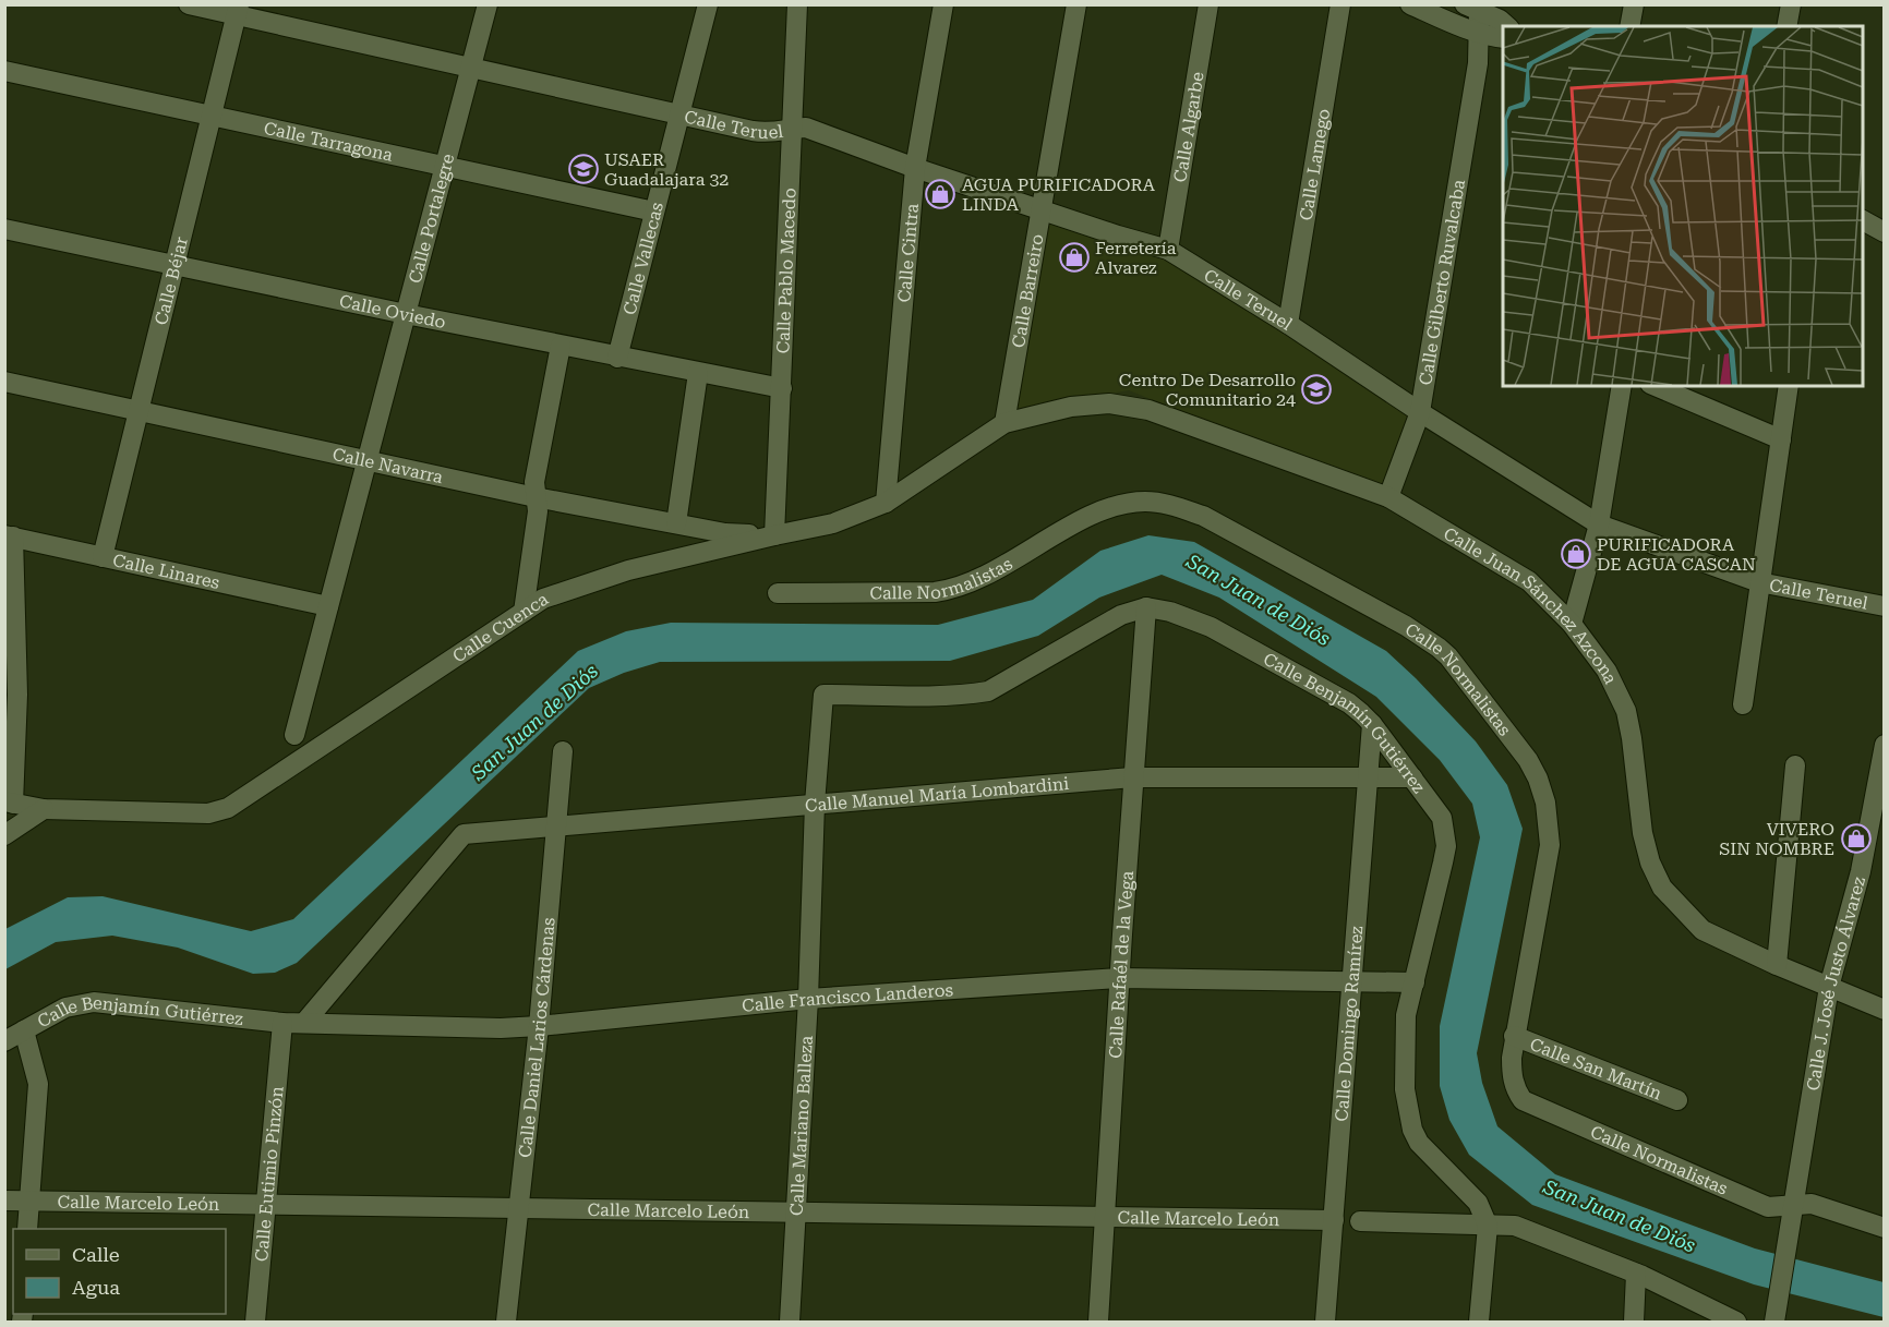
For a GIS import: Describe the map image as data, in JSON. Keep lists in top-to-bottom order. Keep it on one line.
{"streets":{"street":["Calle Teruel","Calle Algarbe","Calle Tarragona","Calle Lamego","Calle Portalegre","Calle Cintra","Calle Vallecas","Calle Pablo Macedo","Calle Béjar","Calle Gilberto Ruvalcaba","Calle Barreiro","Calle Oviedo","Calle Navarra","Calle Linares","Calle Normalistas","Calle Juan Sánchez Azcona","Calle Cuenca","Calle Benjamín Gutiérrez","Calle Manuel María Lombardini","Calle Rafaél de la Vega","Calle J. José Justo Álvarez","Calle Francisco Landeros","Calle Domingo Ramírez","Calle Daniel Larios Cárdenas","Calle San Martín","Calle Mariano Balleza","Calle Eutimio Pinzón","Calle Marcelo León"]},"crossings":[["Calle Teruel","Calle Algarbe"],["Calle Teruel","Calle Lamego"],["Calle Teruel","Calle Portalegre"],["Calle Teruel","Calle Cintra"],["Calle Teruel","Calle Vallecas"],["Calle Teruel","Calle Pablo Macedo"],["Calle Teruel","Calle Béjar"],["Calle Teruel","Calle Gilberto Ruvalcaba"],["Calle Teruel","Calle Barreiro"],["Calle Tarragona","Calle Portalegre"],["Calle Tarragona","Calle Vallecas"],["Calle Tarragona","Calle Béjar"],["Calle Portalegre","Calle Oviedo"],["Calle Portalegre","Calle Navarra"],["Calle Portalegre","Calle Linares"],["Calle Cintra","Calle Cuenca"],["Calle Vallecas","Calle Oviedo"],["Calle Pablo Macedo","Calle Oviedo"],["Calle Pablo Macedo","Calle Navarra"],["Calle Pablo Macedo","Calle Cuenca"],["Calle Béjar","Calle Oviedo"],["Calle Béjar","Calle Navarra"],["Calle Béjar","Calle Linares"],["Calle Gilberto Ruvalcaba","Calle Juan Sánchez Azcona"],["Calle Barreiro","Calle Juan Sánchez Azcona"],["Calle Barreiro","Calle Cuenca"],["Calle Navarra","Calle Cuenca"],["Calle Normalistas","Calle J. José Justo Álvarez"],["Calle Normalistas","Calle San Martín"],["Calle Juan Sánchez Azcona","Calle Cuenca"],["Calle Juan Sánchez Azcona","Calle J. José Justo Álvarez"],["Calle Benjamín Gutiérrez","Calle Manuel María Lombardini"],["Calle Benjamín Gutiérrez","Calle Rafaél de la Vega"],["Calle Benjamín Gutiérrez","Calle Francisco Landeros"],["Calle Benjamín Gutiérrez","Calle Domingo Ramírez"],["Calle Benjamín Gutiérrez","Calle Mariano Balleza"],["Calle Benjamín Gutiérrez","Calle Eutimio Pinzón"],["Calle Manuel María Lombardini","Calle Rafaél de la Vega"],["Calle Manuel María Lombardini","Calle Francisco Landeros"],["Calle Manuel María Lombardini","Calle Domingo Ramírez"],["Calle Manuel María Lombardini","Calle Daniel Larios Cárdenas"],["Calle Manuel María Lombardini","Calle Mariano Balleza"],["Calle Rafaél de la Vega","Calle Francisco Landeros"],["Calle Rafaél de la Vega","Calle Mariano Balleza"],["Calle Rafaél de la Vega","Calle Marcelo León"],["Calle Francisco Landeros","Calle Domingo Ramírez"],["Calle Francisco Landeros","Calle Daniel Larios Cárdenas"],["Calle Francisco Landeros","Calle Mariano Balleza"],["Calle Francisco Landeros","Calle Eutimio Pinzón"],["Calle Domingo Ramírez","Calle Marcelo León"],["Calle Daniel Larios Cárdenas","Calle Marcelo León"],["Calle Mariano Balleza","Calle Marcelo León"],["Calle Eutimio Pinzón","Calle Marcelo León"]],"water":["San Juan de Diós"],"places":{"school or university":["USAER Guadalajara 32","Centro De Desarrollo Comunitario 24"],"shop":["AGUA PURIFICADORA LINDA","Ferretería Alvarez","PURIFICADORA DE AGUA CASCAN","VIVERO SIN NOMBRE"]},"legend":["Calle","Agua"]}
